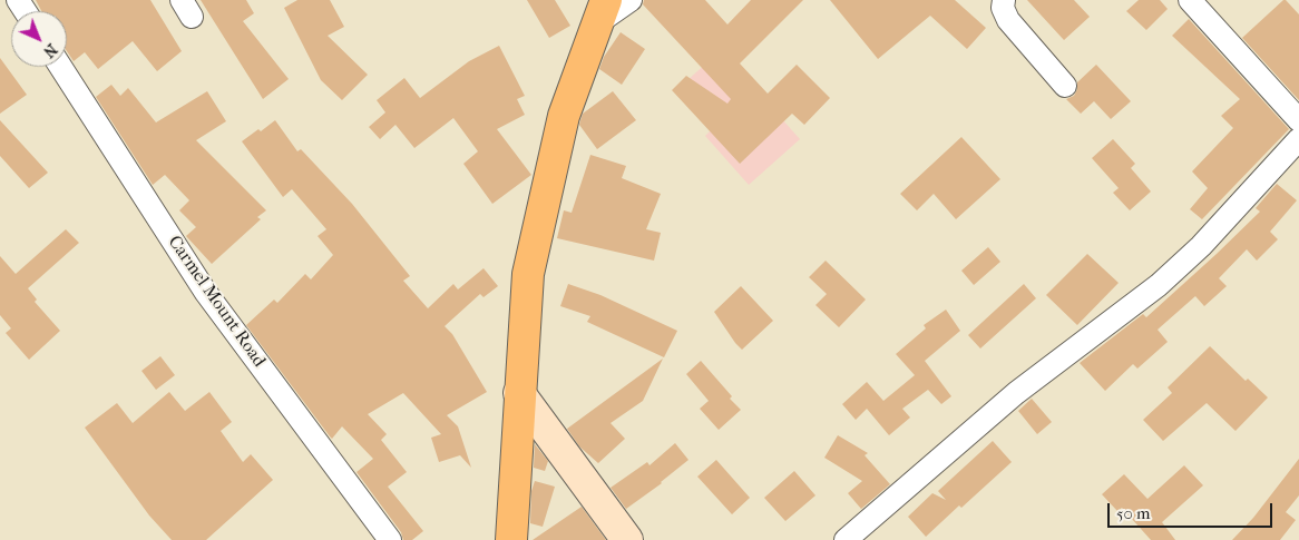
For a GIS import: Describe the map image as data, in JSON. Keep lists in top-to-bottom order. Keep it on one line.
{"streets":{"street":["Carmel Mount Road"]},"scale_bar":"50 m","north":"bottom right"}
